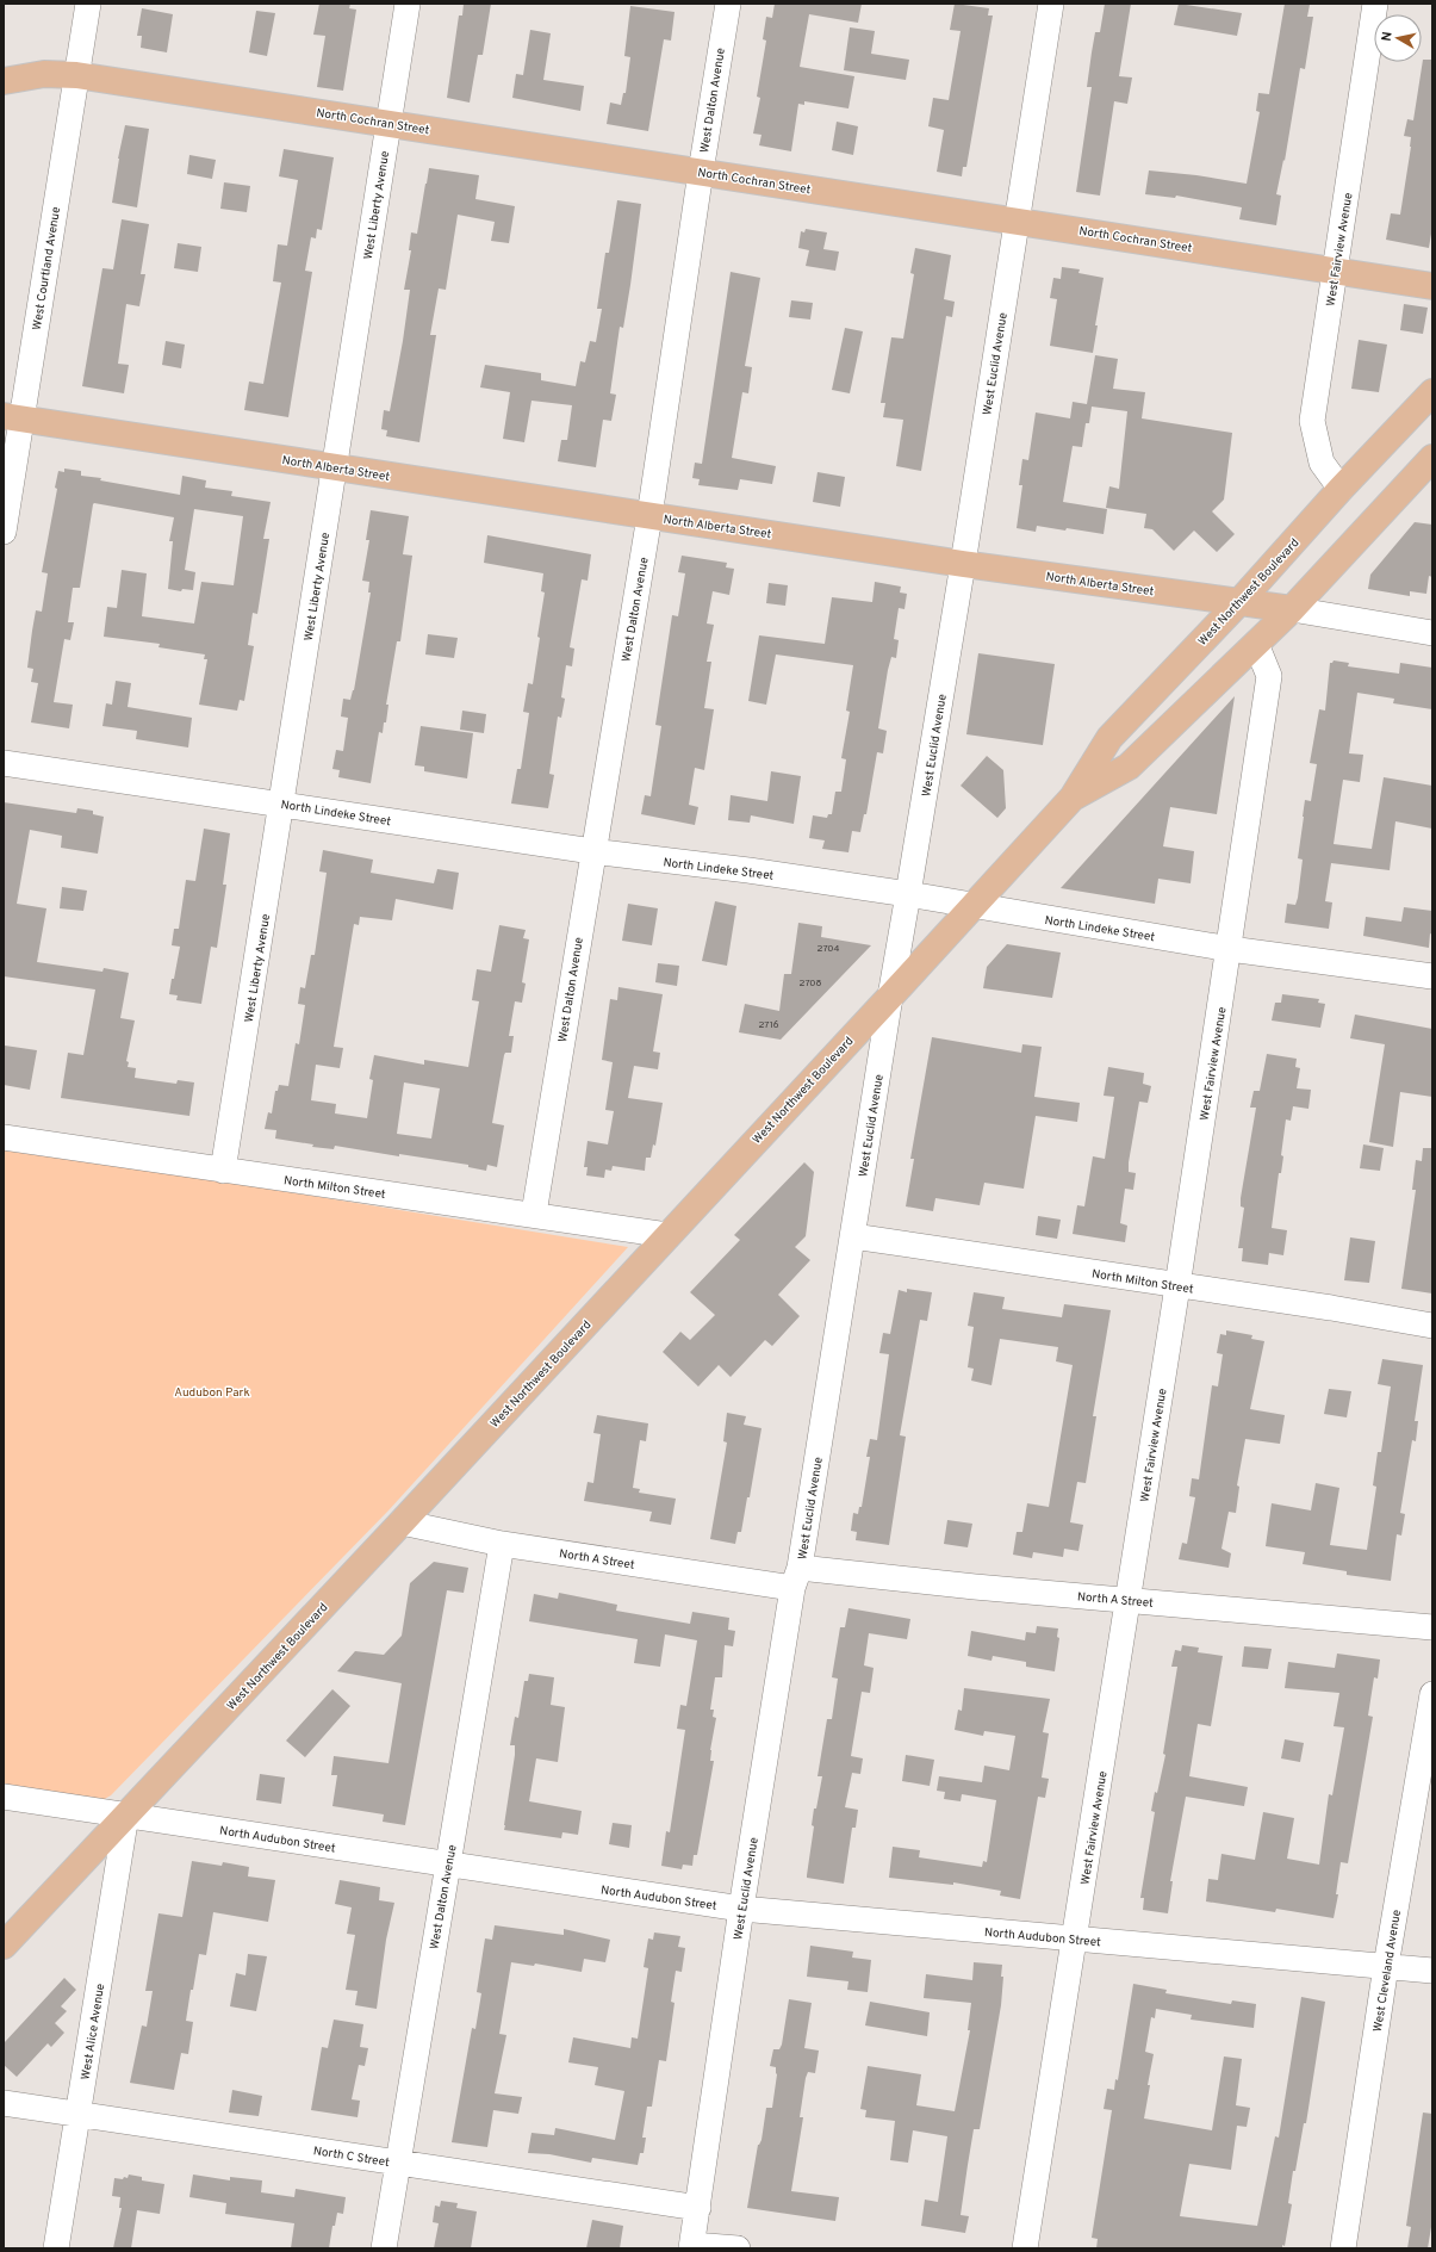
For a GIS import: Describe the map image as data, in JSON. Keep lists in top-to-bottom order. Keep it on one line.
{"streets":{"main road":["North Cochran Street","North Alberta Street","West Northwest Boulevard"],"street":["West Dalton Avenue","West Liberty Avenue","West Fairview Avenue","West Courtland Avenue","West Euclid Avenue","North Lindeke Street","North Milton Street","North A Street","North Audubon Street","West Cleveland Avenue","West Alice Avenue","North C Street"]},"crossings":[["West Dalton Avenue","North Cochran Street"],["West Dalton Avenue","North Alberta Street"],["West Dalton Avenue","North Lindeke Street"],["West Dalton Avenue","North Milton Street"],["West Dalton Avenue","North A Street"],["West Dalton Avenue","North Audubon Street"],["West Dalton Avenue","North C Street"],["North Cochran Street","West Liberty Avenue"],["North Cochran Street","West Fairview Avenue"],["North Cochran Street","West Courtland Avenue"],["North Cochran Street","West Euclid Avenue"],["West Liberty Avenue","North Alberta Street"],["West Liberty Avenue","North Lindeke Street"],["West Liberty Avenue","North Milton Street"],["West Fairview Avenue","West Northwest Boulevard"],["West Fairview Avenue","North Lindeke Street"],["West Fairview Avenue","North Milton Street"],["West Fairview Avenue","North A Street"],["West Fairview Avenue","North Audubon Street"],["West Courtland Avenue","North Alberta Street"],["West Euclid Avenue","North Alberta Street"],["West Euclid Avenue","West Northwest Boulevard"],["West Euclid Avenue","North Lindeke Street"],["West Euclid Avenue","North Milton Street"],["West Euclid Avenue","North A Street"],["West Euclid Avenue","North Audubon Street"],["West Euclid Avenue","North C Street"],["North Alberta Street","West Northwest Boulevard"],["West Northwest Boulevard","North Lindeke Street"],["West Northwest Boulevard","North Milton Street"],["West Northwest Boulevard","North A Street"],["West Northwest Boulevard","North Audubon Street"],["West Northwest Boulevard","West Alice Avenue"],["North Audubon Street","West Cleveland Avenue"],["North Audubon Street","West Alice Avenue"],["West Alice Avenue","North C Street"]],"parks":["Audubon Park"],"house_numbers":["2704","2708","2716"],"north":"left"}
